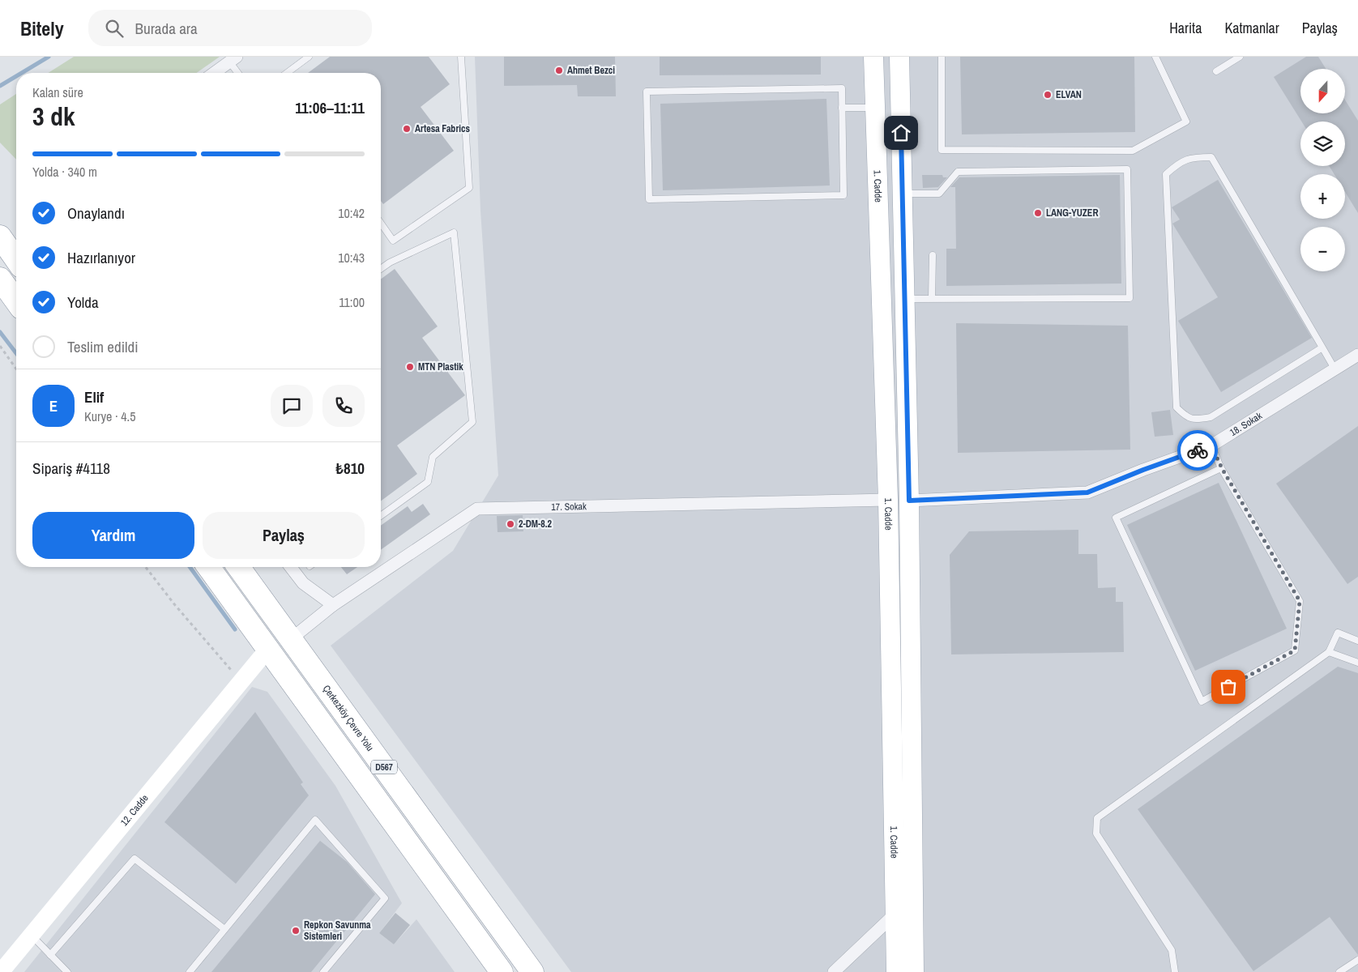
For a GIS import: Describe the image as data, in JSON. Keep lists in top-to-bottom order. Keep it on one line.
{"streets":{"highway":["Çerkezköy Çevre Yolu","D567"],"main road":["1. Cadde"],"street":["18. Sokak","17. Sokak","12. Cadde"]},"crossings":[["1. Cadde","18. Sokak"],["1. Cadde","17. Sokak"],["17. Sokak","Çerkezköy Çevre Yolu"],["D567","12. Cadde"]],"places":["Ahmet Bezci","ELVAN","Artesa Fabrics","LANG-YUZER","MTN Plastik","2-DM-8.2","Repkon Savunma Sistemleri"],"north":"bottom","page":{"header":"Bitely","search":"Burada ara","nav":["Harita","Katmanlar","Paylaş"],"map_buttons":["+","−"],"heading":["3 dk","Kalan süre","11:06–11:11"],"panel":["Elif","Kurye · 4.5","Sipariş #4118","₺810"],"bar":"Yolda · 340 m","list":[["Onaylandı","10:42"],["Hazırlanıyor","10:43"],["Yolda","11:00"],"Teslim edildi"],"round":"E","buttons":["Yardım","Paylaş"]}}
